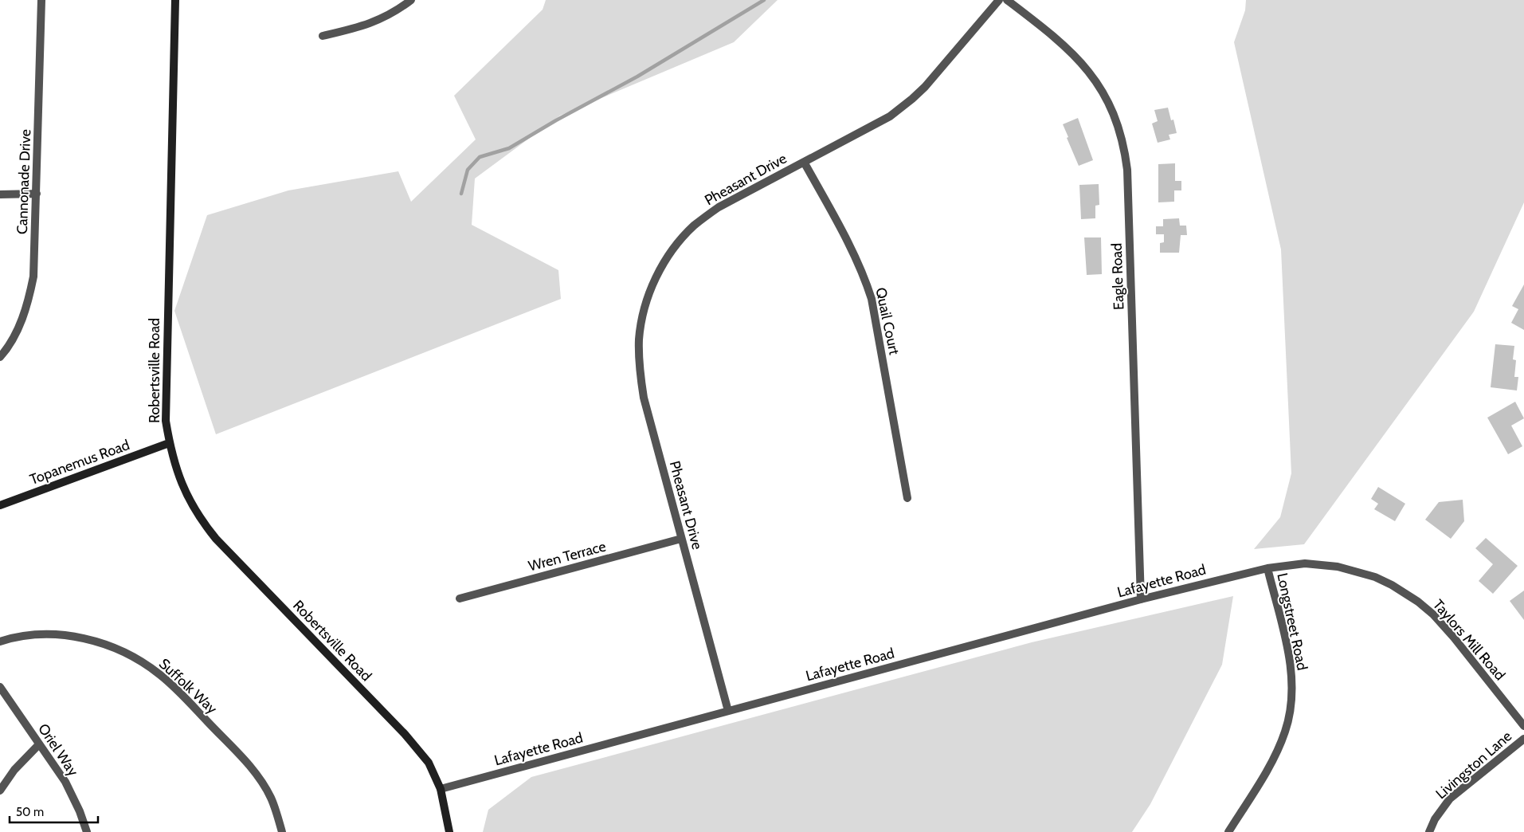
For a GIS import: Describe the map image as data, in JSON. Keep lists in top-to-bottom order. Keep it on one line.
{"streets":{"street":["Pheasant Drive","Cannonade Drive","Eagle Road","Quail Court","Robertsville Road","Topanemus Road","Wren Terrace","Lafayette Road","Longstreet Road","Taylors Mill Road","Suffolk Way","Oriel Way","Livingston Lane"]},"crossings":[["Pheasant Drive","Quail Court"],["Pheasant Drive","Wren Terrace"],["Pheasant Drive","Lafayette Road"],["Eagle Road","Lafayette Road"],["Robertsville Road","Topanemus Road"],["Robertsville Road","Lafayette Road"],["Lafayette Road","Longstreet Road"],["Lafayette Road","Taylors Mill Road"],["Longstreet Road","Taylors Mill Road"]],"scale_bar":"50 m"}
